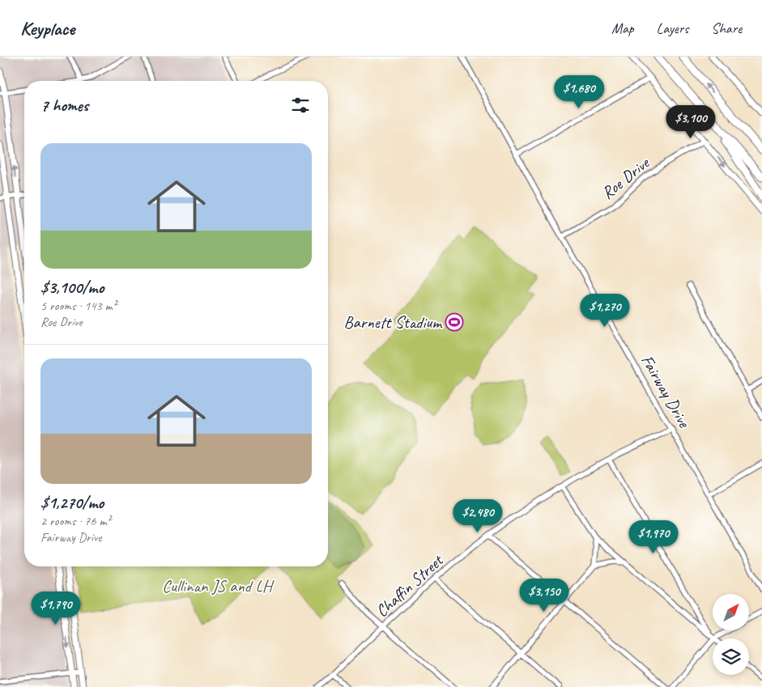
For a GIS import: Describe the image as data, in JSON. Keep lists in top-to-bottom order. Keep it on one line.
{"streets":{"street":["Roe Drive","Fairway Drive","Chaffin Street"]},"crossings":[["Roe Drive","Fairway Drive"],["Fairway Drive","Chaffin Street"]],"parks":["Cullinan JS and LH"],"places":{"sports":["Barnett Stadium"]},"north":"top right","page":{"header":"Keyplace","nav":["Map","Layers","Share"],"price":["$1,680","$3,100","$1,270","$2,480","$1,970","$3,150","$1,790"],"heading":"7 homes","list":[{"name":"$3,100/mo","note":"5 rooms · 143 m² · Roe Drive"},{"name":"$1,270/mo","note":"2 rooms · 76 m² · Fairway Drive"}]}}
